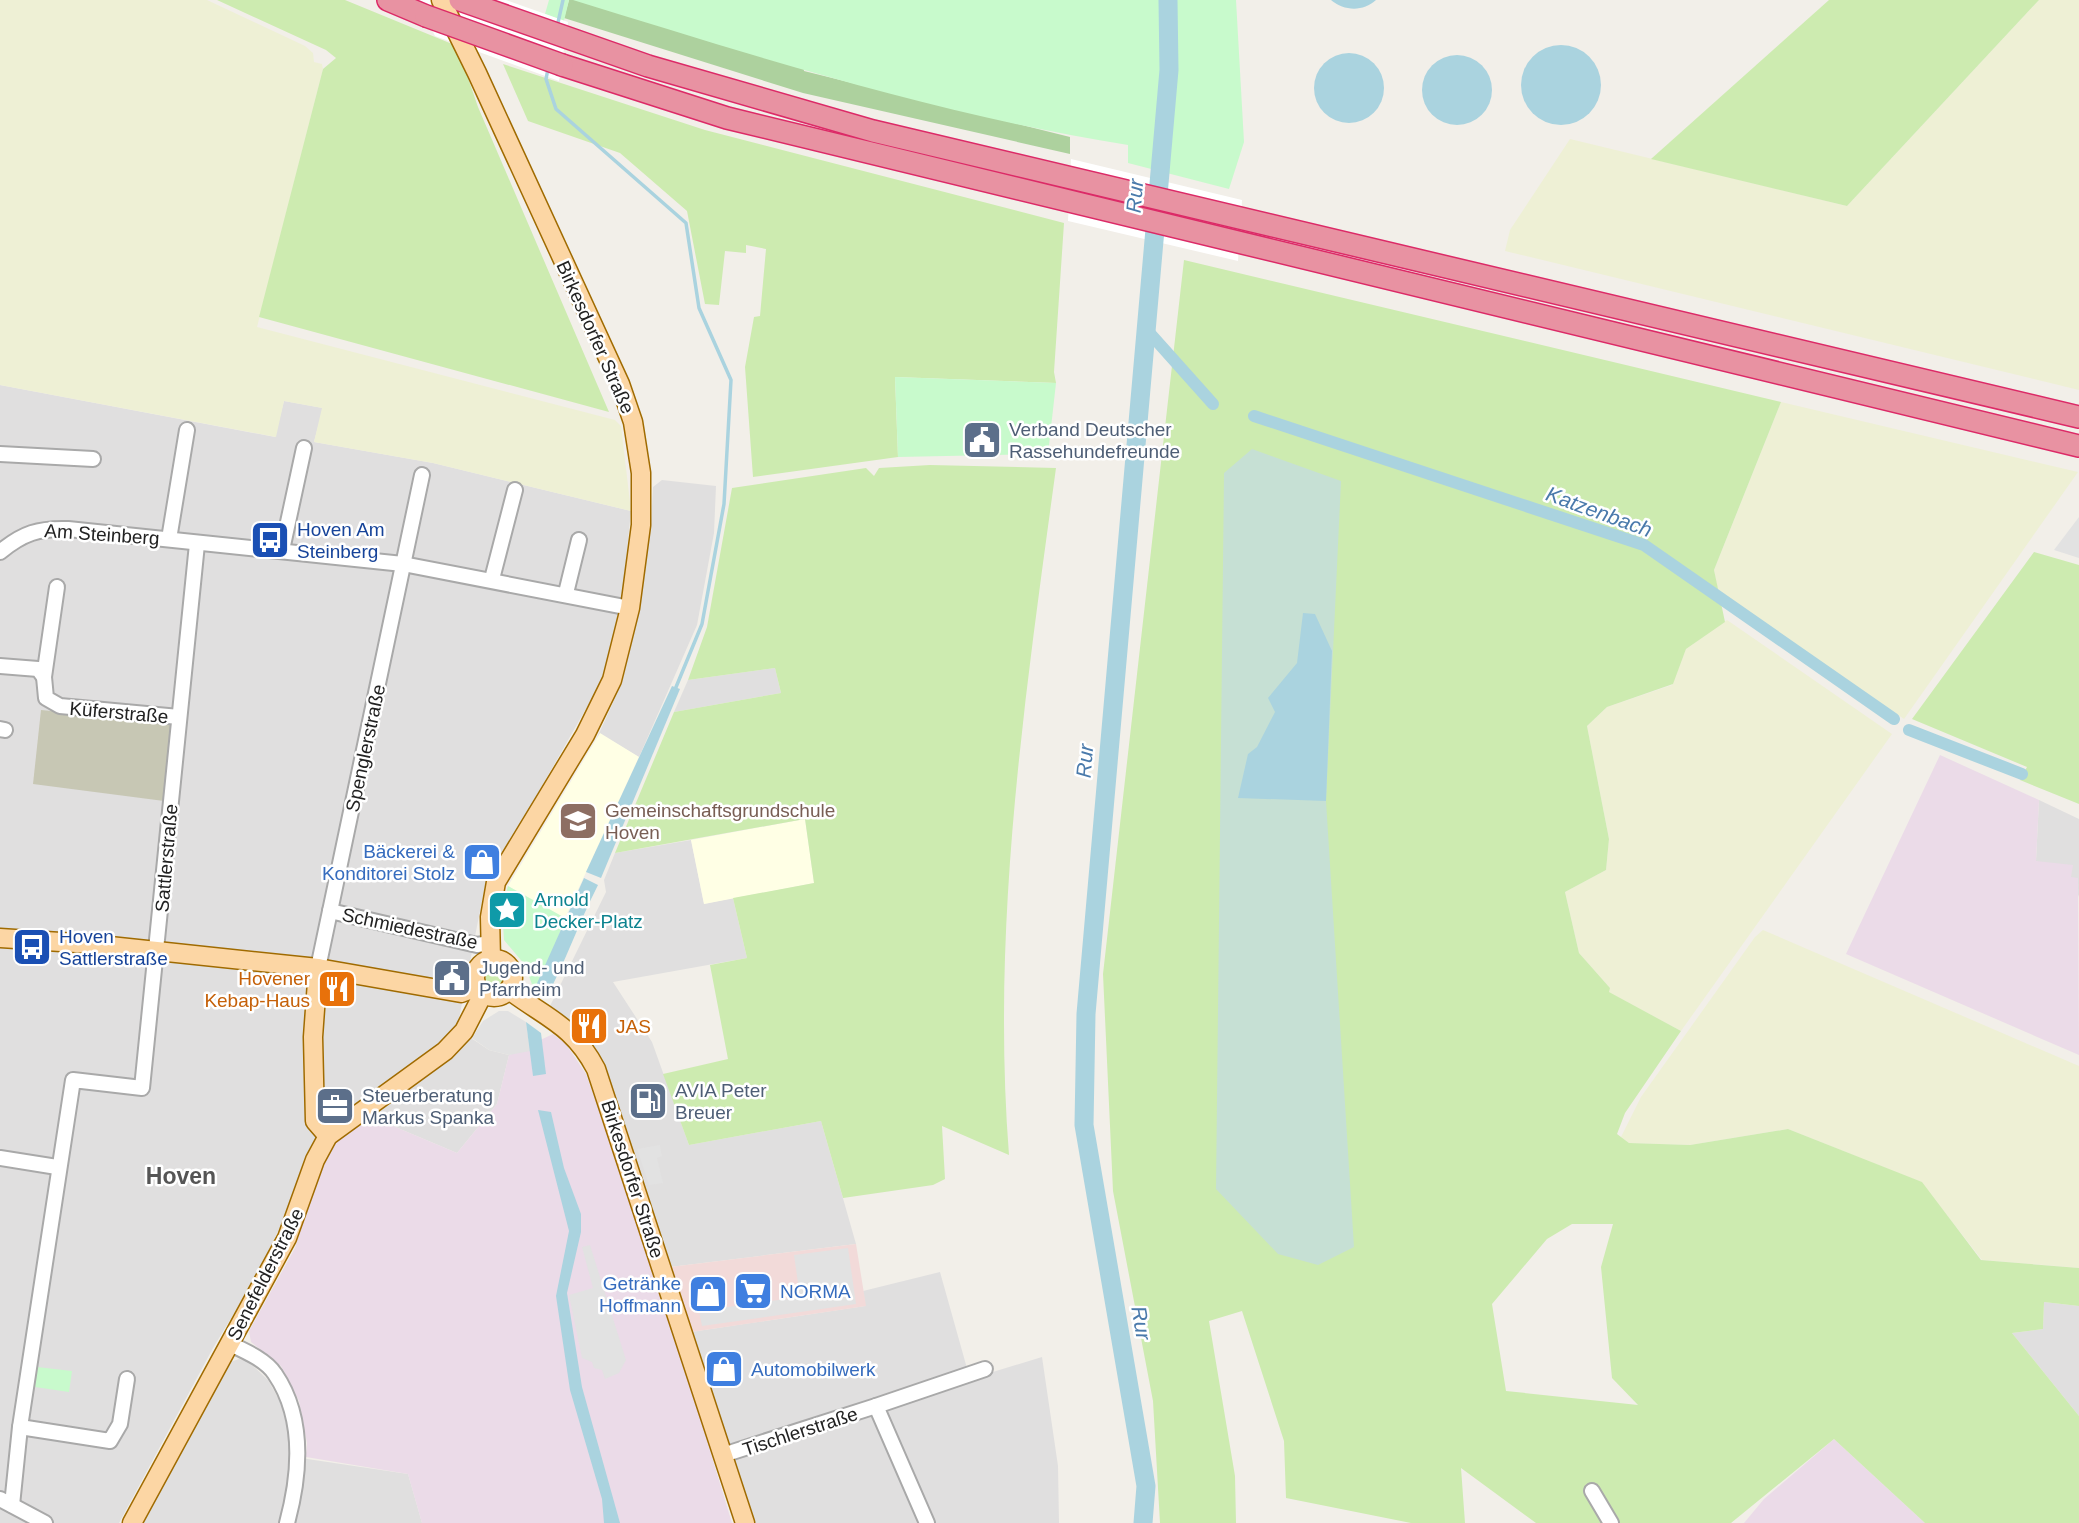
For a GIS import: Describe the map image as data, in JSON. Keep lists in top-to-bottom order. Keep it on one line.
{"streets":{"main road":["Birkesdorfer Straße","Spenglerstraße","Senefelderstraße"],"street":["Am Steinberg","Küferstraße","Sattlerstraße","Schmiedestraße","Tischlerstraße"]},"crossings":[["Birkesdorfer Straße","Am Steinberg"],["Birkesdorfer Straße","Schmiedestraße"],["Birkesdorfer Straße","Senefelderstraße"],["Birkesdorfer Straße","Tischlerstraße"],["Am Steinberg","Spenglerstraße"],["Am Steinberg","Sattlerstraße"],["Küferstraße","Sattlerstraße"],["Spenglerstraße","Schmiedestraße"],["Spenglerstraße","Senefelderstraße"],["Schmiedestraße","Senefelderstraße"]],"districts":["Hoven"],"water":["Rur","Katzenbach"],"places":{"public building":["Verband Deutscher Rassehundefreunde","Jugend- und Pfarrheim"],"bus stop":["Hoven Am Steinberg","Hoven Sattlerstraße"],"school or university":["Gemeinschaftsgrundschule Hoven"],"shop":["Bäckerei & Konditorei Stolz","Getränke Hoffmann","Automobilwerk"],"place":["Arnold Decker-Platz"],"restaurant":["Hovener Kebap-Haus","JAS"],"fuel station":["AVIA Peter Breuer"],"office":["Steuerberatung Markus Spanka"],"supermarket":["NORMA"]}}
